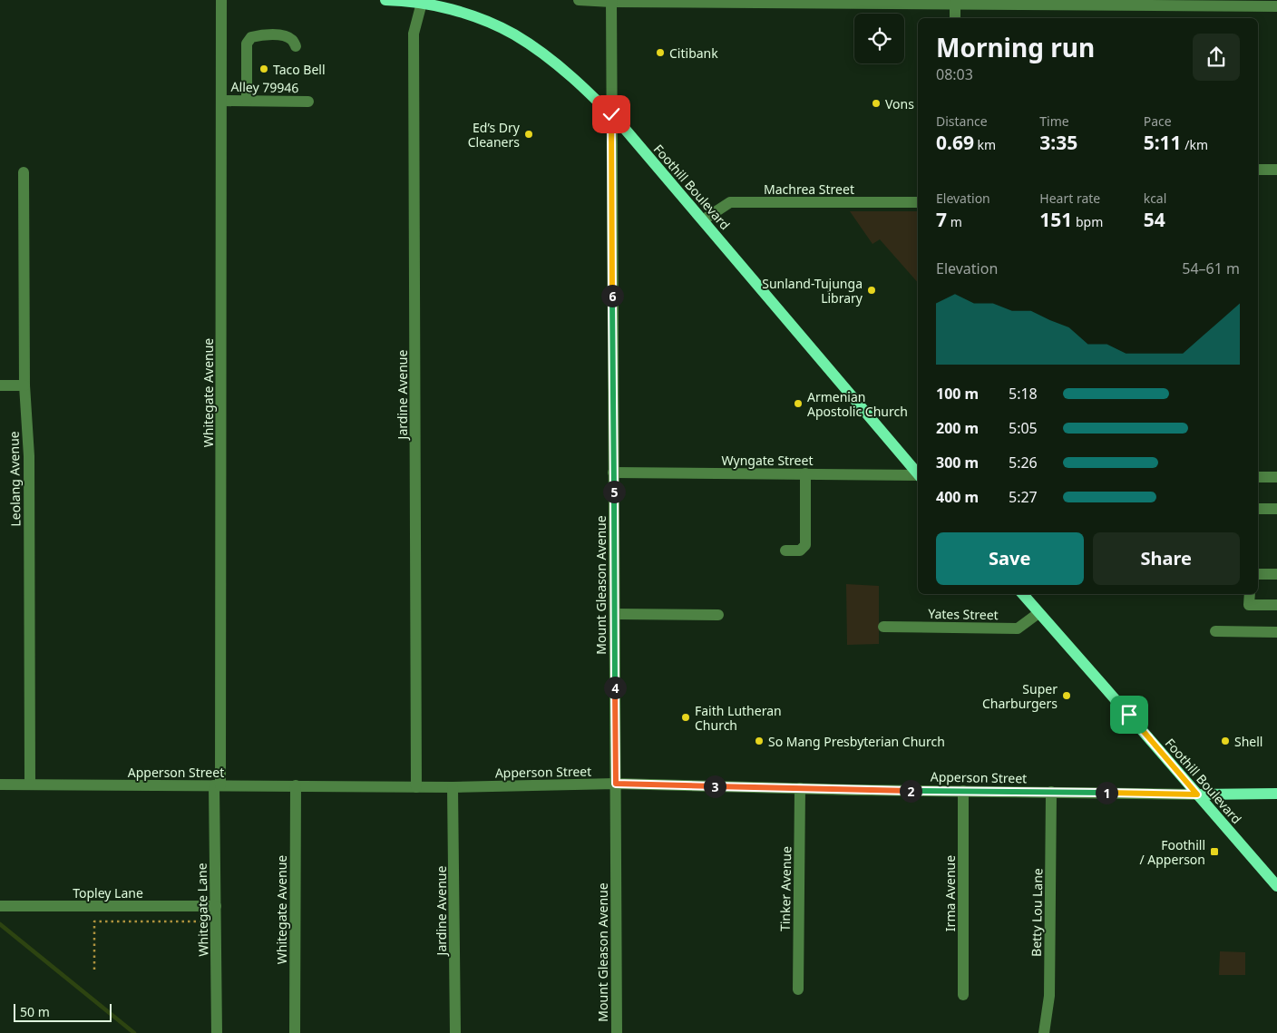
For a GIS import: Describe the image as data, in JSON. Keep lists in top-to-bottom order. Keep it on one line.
{"streets":{"main road":["Foothill Boulevard","Apperson Street"],"street":["Alley 79946","Machrea Street","Whitegate Avenue","Jardine Avenue","Wyngate Street","Leolang Avenue","Mount Gleason Avenue","Yates Street","Tinker Avenue","Topley Lane","Irma Avenue","Whitegate Lane","Betty Lou Lane"]},"crossings":[["Alley 79946","Whitegate Avenue"],["Foothill Boulevard","Machrea Street"],["Foothill Boulevard","Jardine Avenue"],["Foothill Boulevard","Mount Gleason Avenue"],["Foothill Boulevard","Yates Street"],["Foothill Boulevard","Apperson Street"],["Whitegate Avenue","Apperson Street"],["Whitegate Avenue","Whitegate Lane"],["Jardine Avenue","Apperson Street"],["Wyngate Street","Mount Gleason Avenue"],["Leolang Avenue","Apperson Street"],["Mount Gleason Avenue","Apperson Street"],["Apperson Street","Tinker Avenue"],["Apperson Street","Irma Avenue"],["Apperson Street","Whitegate Lane"],["Apperson Street","Betty Lou Lane"],["Topley Lane","Whitegate Lane"]],"places":{"other":["Citibank","Taco Bell","Vons","Ed’s Dry Cleaners","Sunland-Tujunga Library","Armenian Apostolic Church","Super Charburgers","Faith Lutheran Church","So Mang Presbyterian Church","Shell"],"transit":["Foothill / Apperson"]},"scale_bar":"50 m","page":{"heading":["Morning run","08:03"],"stats":[["Distance","0.69 km"],["Time","3:35"],["Pace","5:11 /km"],["Elevation","7 m"],["Heart rate","151 bpm"],["kcal","54"]],"chart":["Elevation","54–61 m"],"pins":["6","5","4","3","2","1"],"list":[{"name":"100 m","note":"5:18"},{"name":"200 m","note":"5:05"},{"name":"300 m","note":"5:26"},{"name":"400 m","note":"5:27"}],"buttons":["Save","Share"],"scale":"50 m"}}
